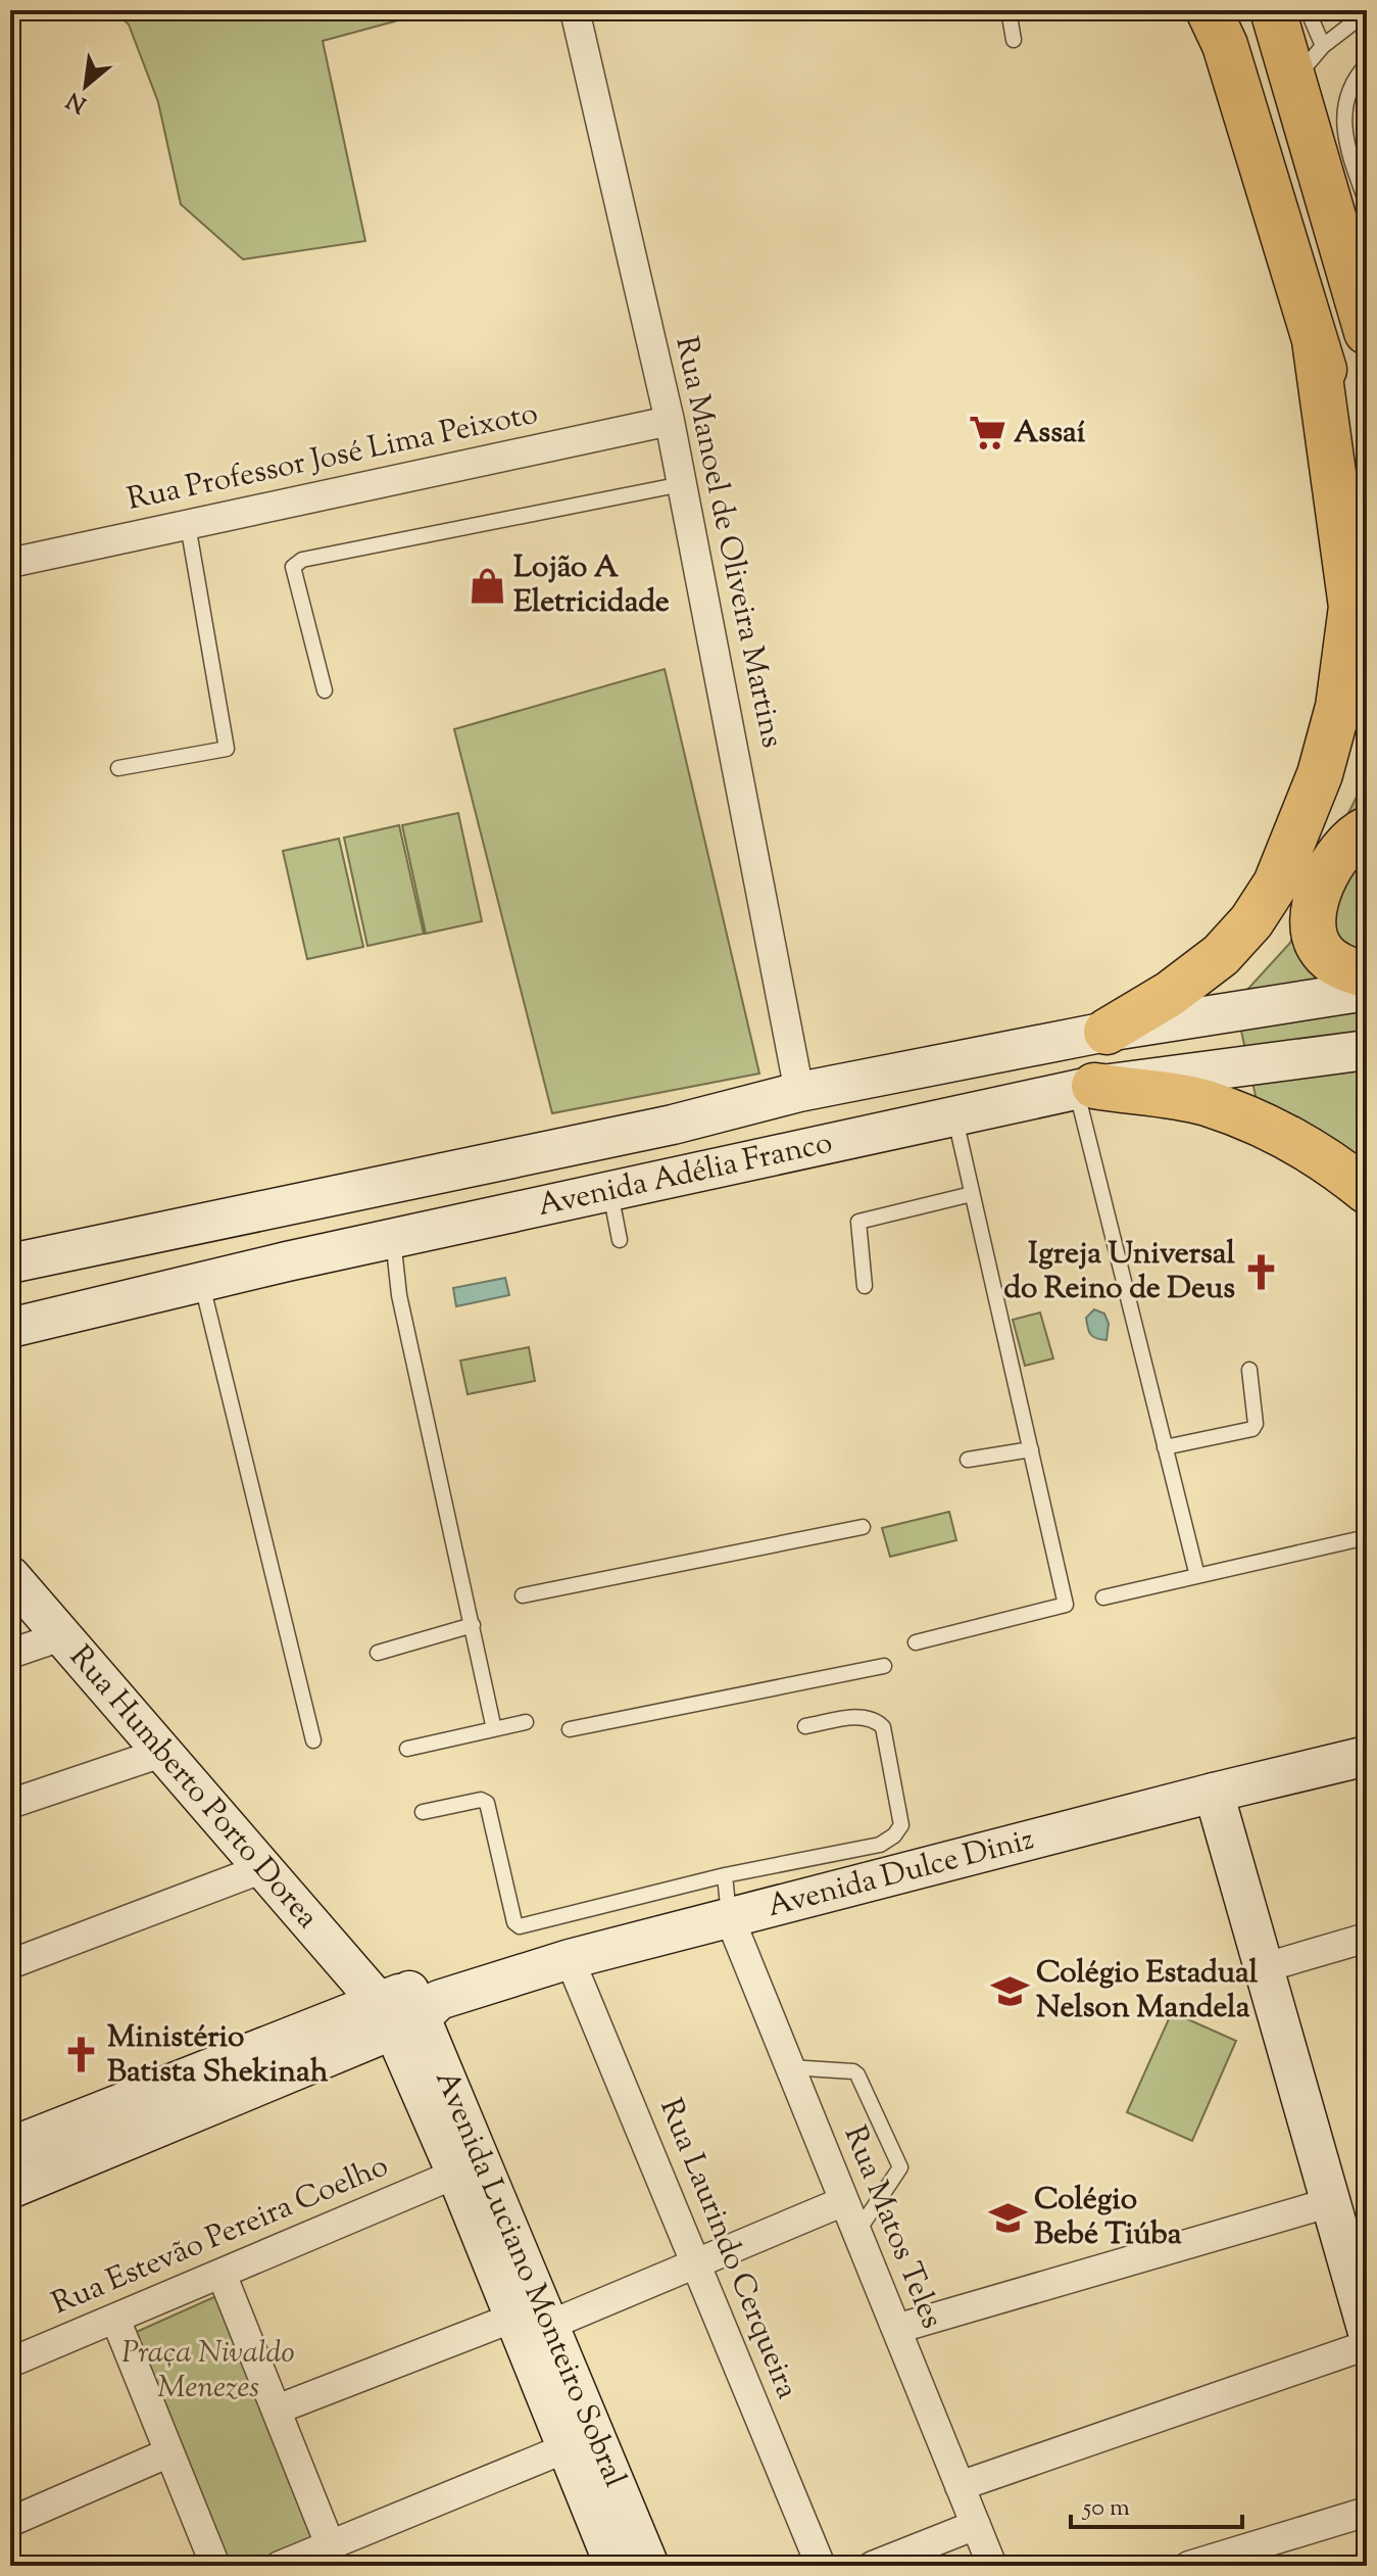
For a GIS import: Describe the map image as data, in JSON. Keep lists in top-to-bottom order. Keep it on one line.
{"streets":{"street":["Rua Professor José Lima Peixoto","Rua Manoel de Oliveira Martins","Avenida Adélia Franco","Rua Humberto Porto Dorea","Avenida Dulce Diniz","Rua Matos Teles","Rua Estevão Pereira Coelho","Rua Laurindo Cerqueira","Avenida Luciano Monteiro Sobral"]},"crossings":[["Rua Professor José Lima Peixoto","Rua Manoel de Oliveira Martins"],["Rua Manoel de Oliveira Martins","Avenida Adélia Franco"],["Rua Humberto Porto Dorea","Avenida Dulce Diniz"],["Rua Humberto Porto Dorea","Avenida Luciano Monteiro Sobral"],["Avenida Dulce Diniz","Rua Matos Teles"],["Avenida Dulce Diniz","Rua Laurindo Cerqueira"],["Avenida Dulce Diniz","Avenida Luciano Monteiro Sobral"]],"parks":["Praça Nivaldo Menezes"],"places":{"supermarket":["Assaí"],"shop":["Lojão A Eletricidade"],"church":["Igreja Universal do Reino de Deus","Ministério Batista Shekinah"],"school or university":["Colégio Estadual Nelson Mandela","Colégio Bebé Tiúba"]},"scale_bar":"50 m","north":"bottom left"}
